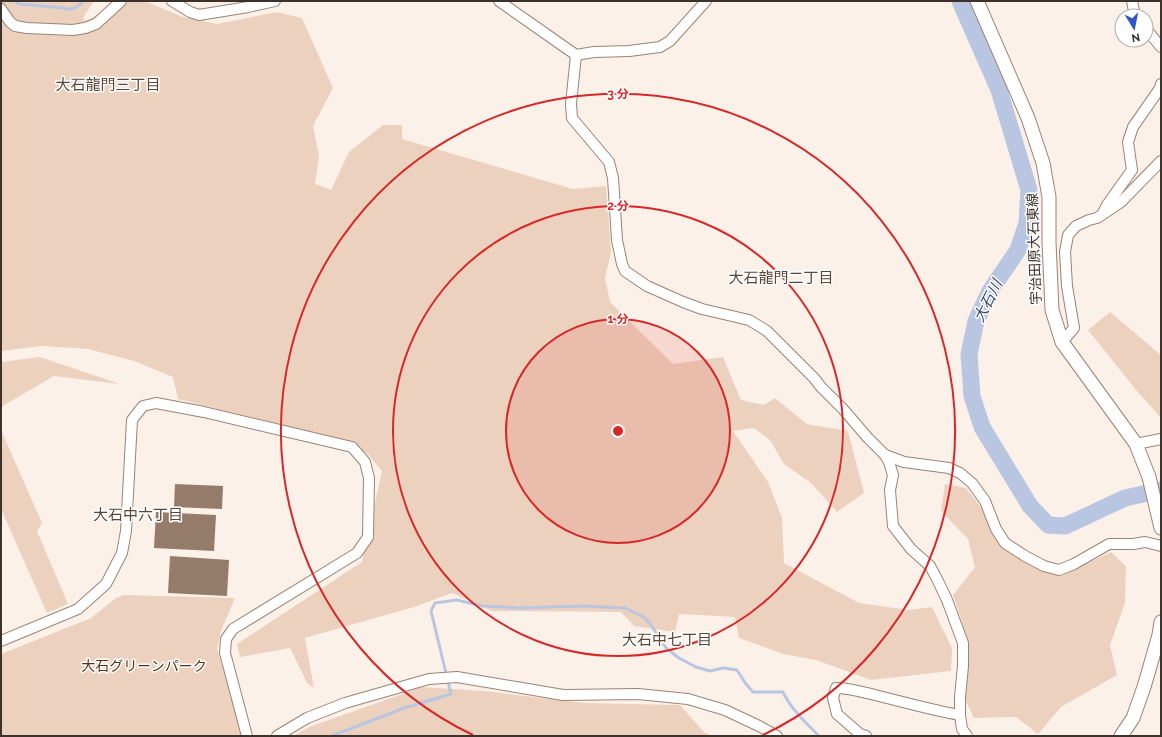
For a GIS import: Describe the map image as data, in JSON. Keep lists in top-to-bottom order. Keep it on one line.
{"streets":{"main road":["宇治田原大石東線"]},"districts":["大石龍門三丁目","大石龍門二丁目","大石中六丁目","大石中七丁目"],"water":["大石川"],"parks":["大石グリーンパーク"],"north":"bottom","rings":["3 分","2 分","1 分"]}
